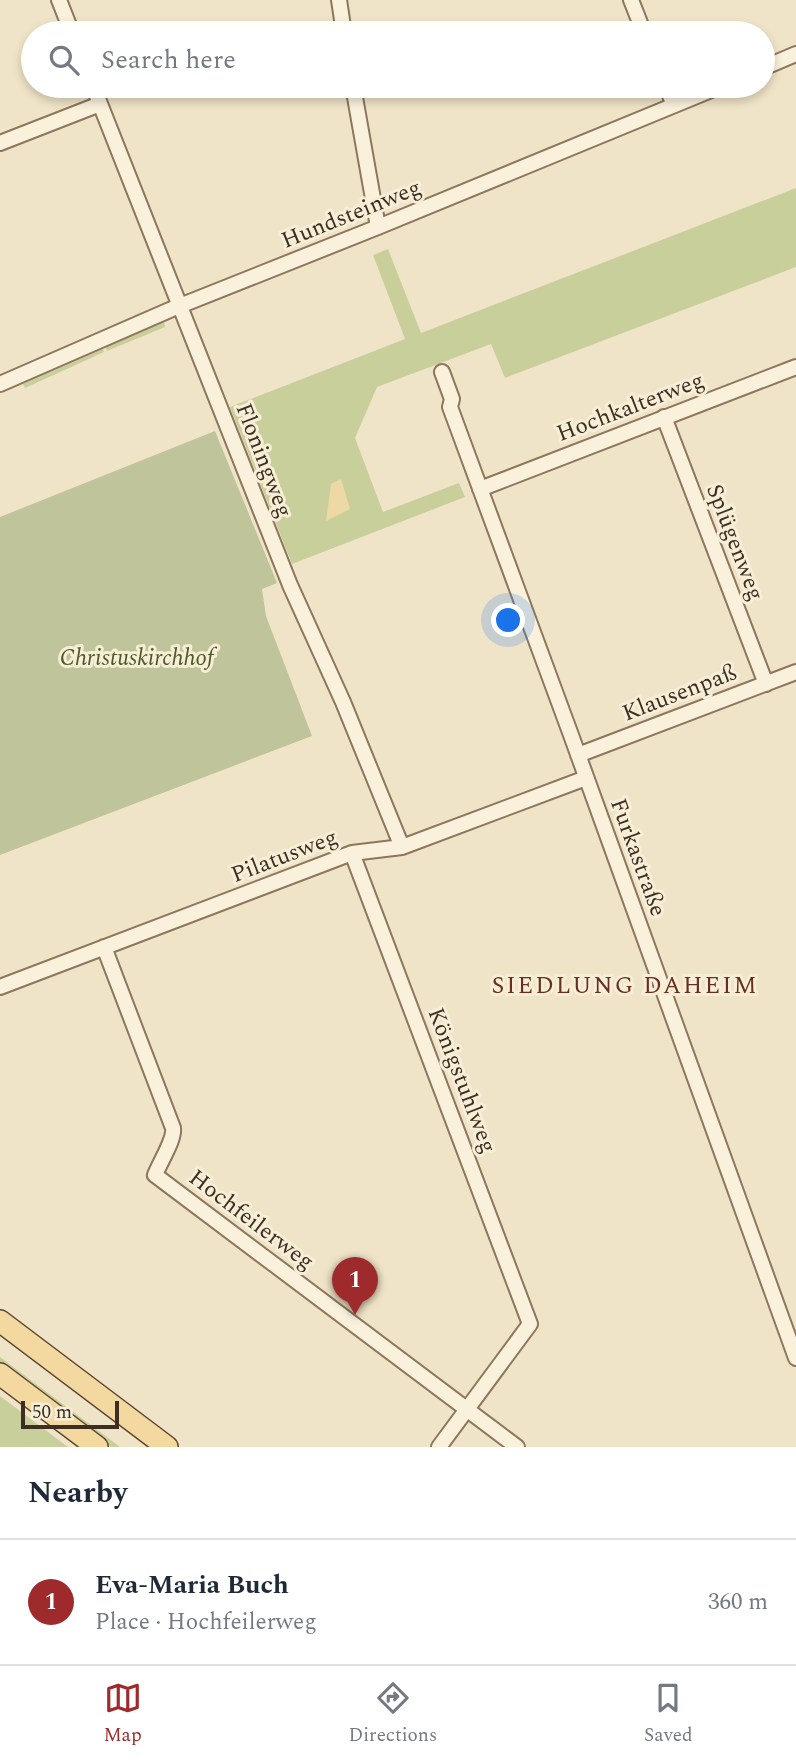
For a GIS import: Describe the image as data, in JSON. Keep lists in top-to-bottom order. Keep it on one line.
{"streets":{"street":["Hundsteinweg","Hochkalterweg","Floningweg","Splügenweg","Klausenpaß","Pilatusweg","Furkastraße","Königstuhlweg","Hochfeilerweg"]},"crossings":[["Hundsteinweg","Floningweg"],["Hochkalterweg","Splügenweg"],["Hochkalterweg","Furkastraße"],["Floningweg","Pilatusweg"],["Splügenweg","Klausenpaß"],["Klausenpaß","Furkastraße"],["Pilatusweg","Furkastraße"],["Pilatusweg","Königstuhlweg"],["Pilatusweg","Hochfeilerweg"],["Königstuhlweg","Hochfeilerweg"]],"districts":["SIEDLUNG DAHEIM"],"parks":["Christuskirchhof"],"scale_bar":"50 m","page":{"search":"Search here","pins":"1","scale":"50 m","heading":"Nearby","list":[{"mark":"1","name":"Eva-Maria Buch","note":"Place · Hochfeilerweg","value":"360 m"}],"nav":["Map","Directions","Saved"]}}
